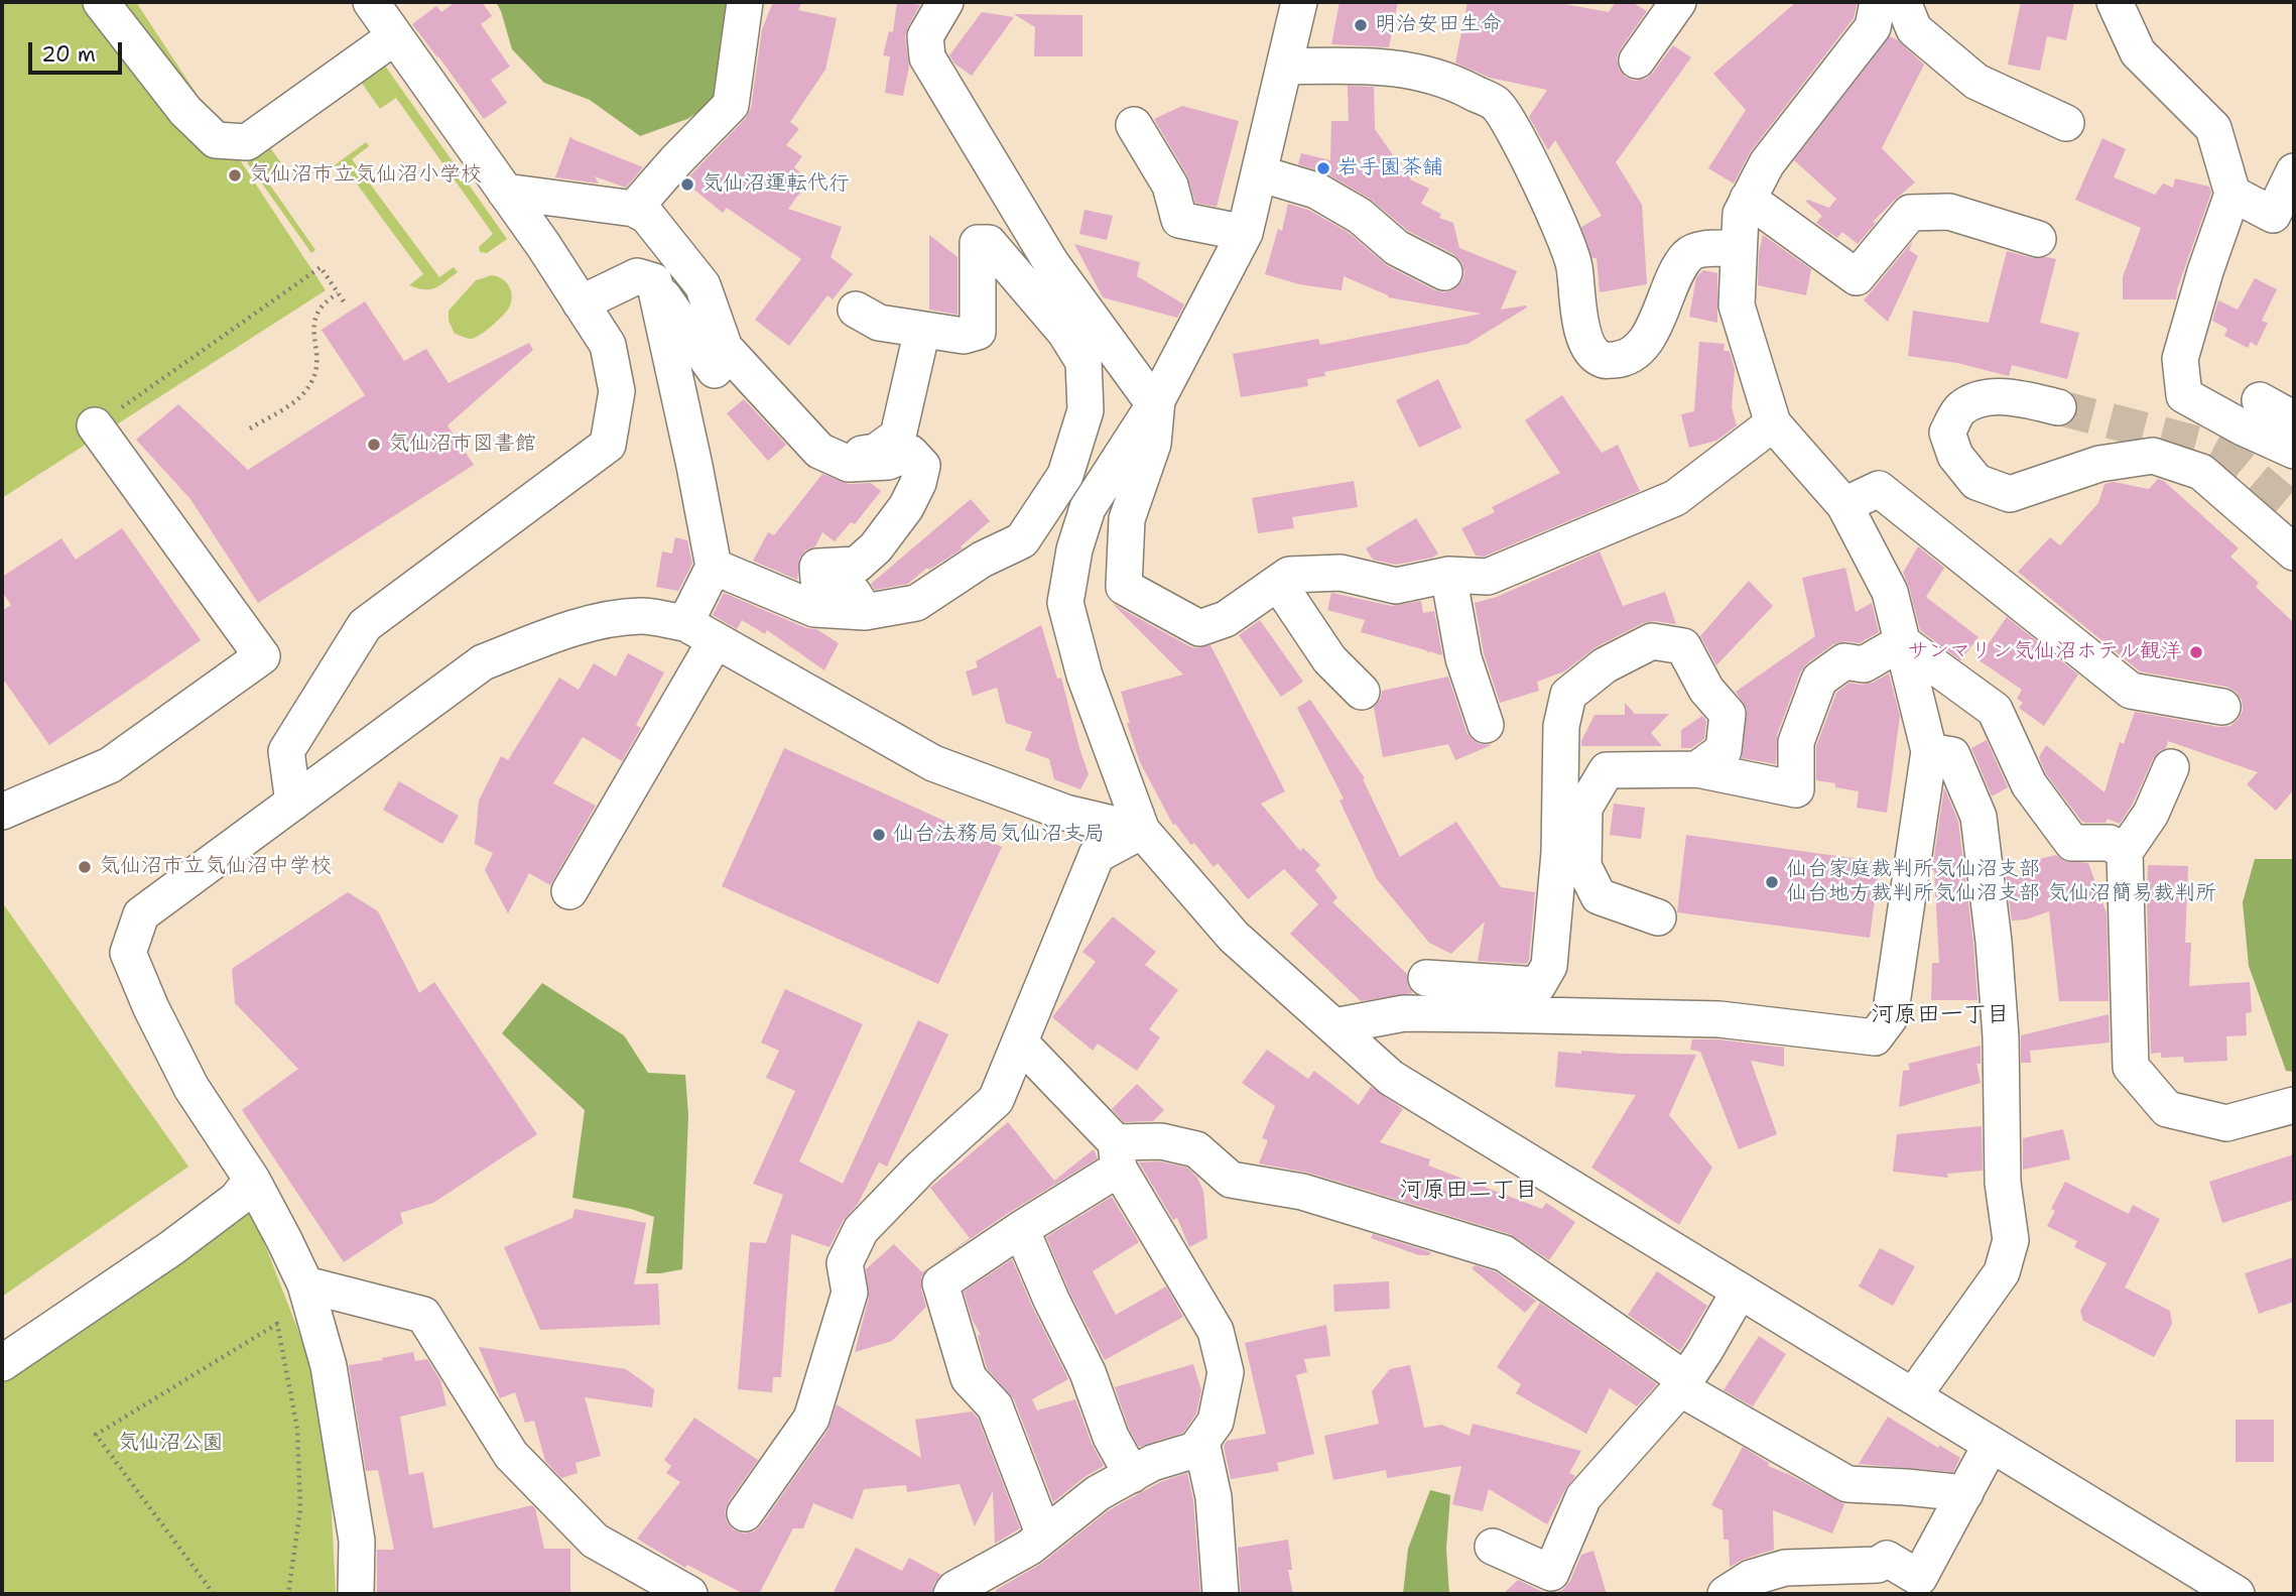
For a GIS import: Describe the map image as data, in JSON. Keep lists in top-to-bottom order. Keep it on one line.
{"districts":["河原田一丁目","河原田二丁目"],"parks":["気仙沼公園"],"places":["明治安田生命","岩手園茶舗","気仙沼市立気仙沼小学校","気仙沼運転代行","気仙沼市図書館","サンマリン気仙沼ホテル観洋","仙台法務局気仙沼支局","気仙沼市立気仙沼中学校","仙台家庭裁判所気仙沼支部 仙台地方裁判所気仙沼支部 気仙沼簡易裁判所"],"scale_bar":"20 m"}
